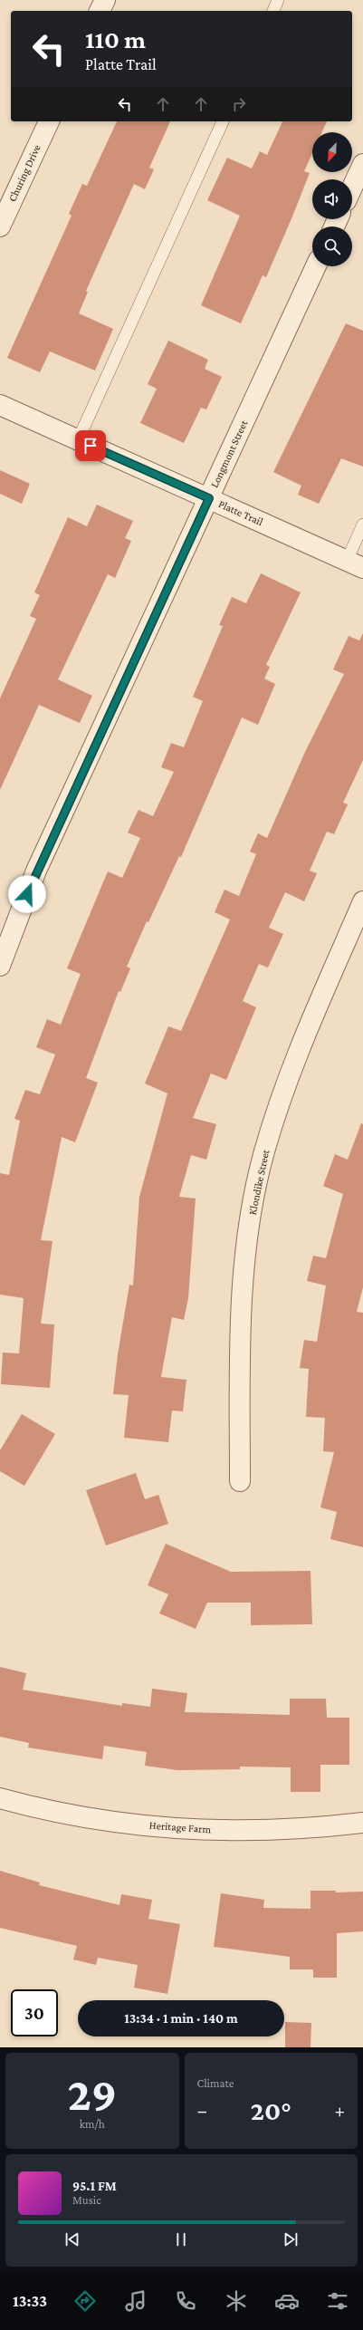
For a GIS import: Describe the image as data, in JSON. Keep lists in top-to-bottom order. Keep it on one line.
{"streets":{"street":["Churing Drive","Longmont Street","Platte Trail","Klondike Street","Heritage Farm"]},"crossings":[["Longmont Street","Platte Trail"]],"north":"bottom left","page":{"turn":["110 m","Platte Trail"],"limit":"30","trip":"13:34 · 1 min · 140 m","tile":[["29","km/h"],"Climate"],"heat":["−","20°","+"],"song":["95.1 FM","Music"],"tabs":"13:33"}}
